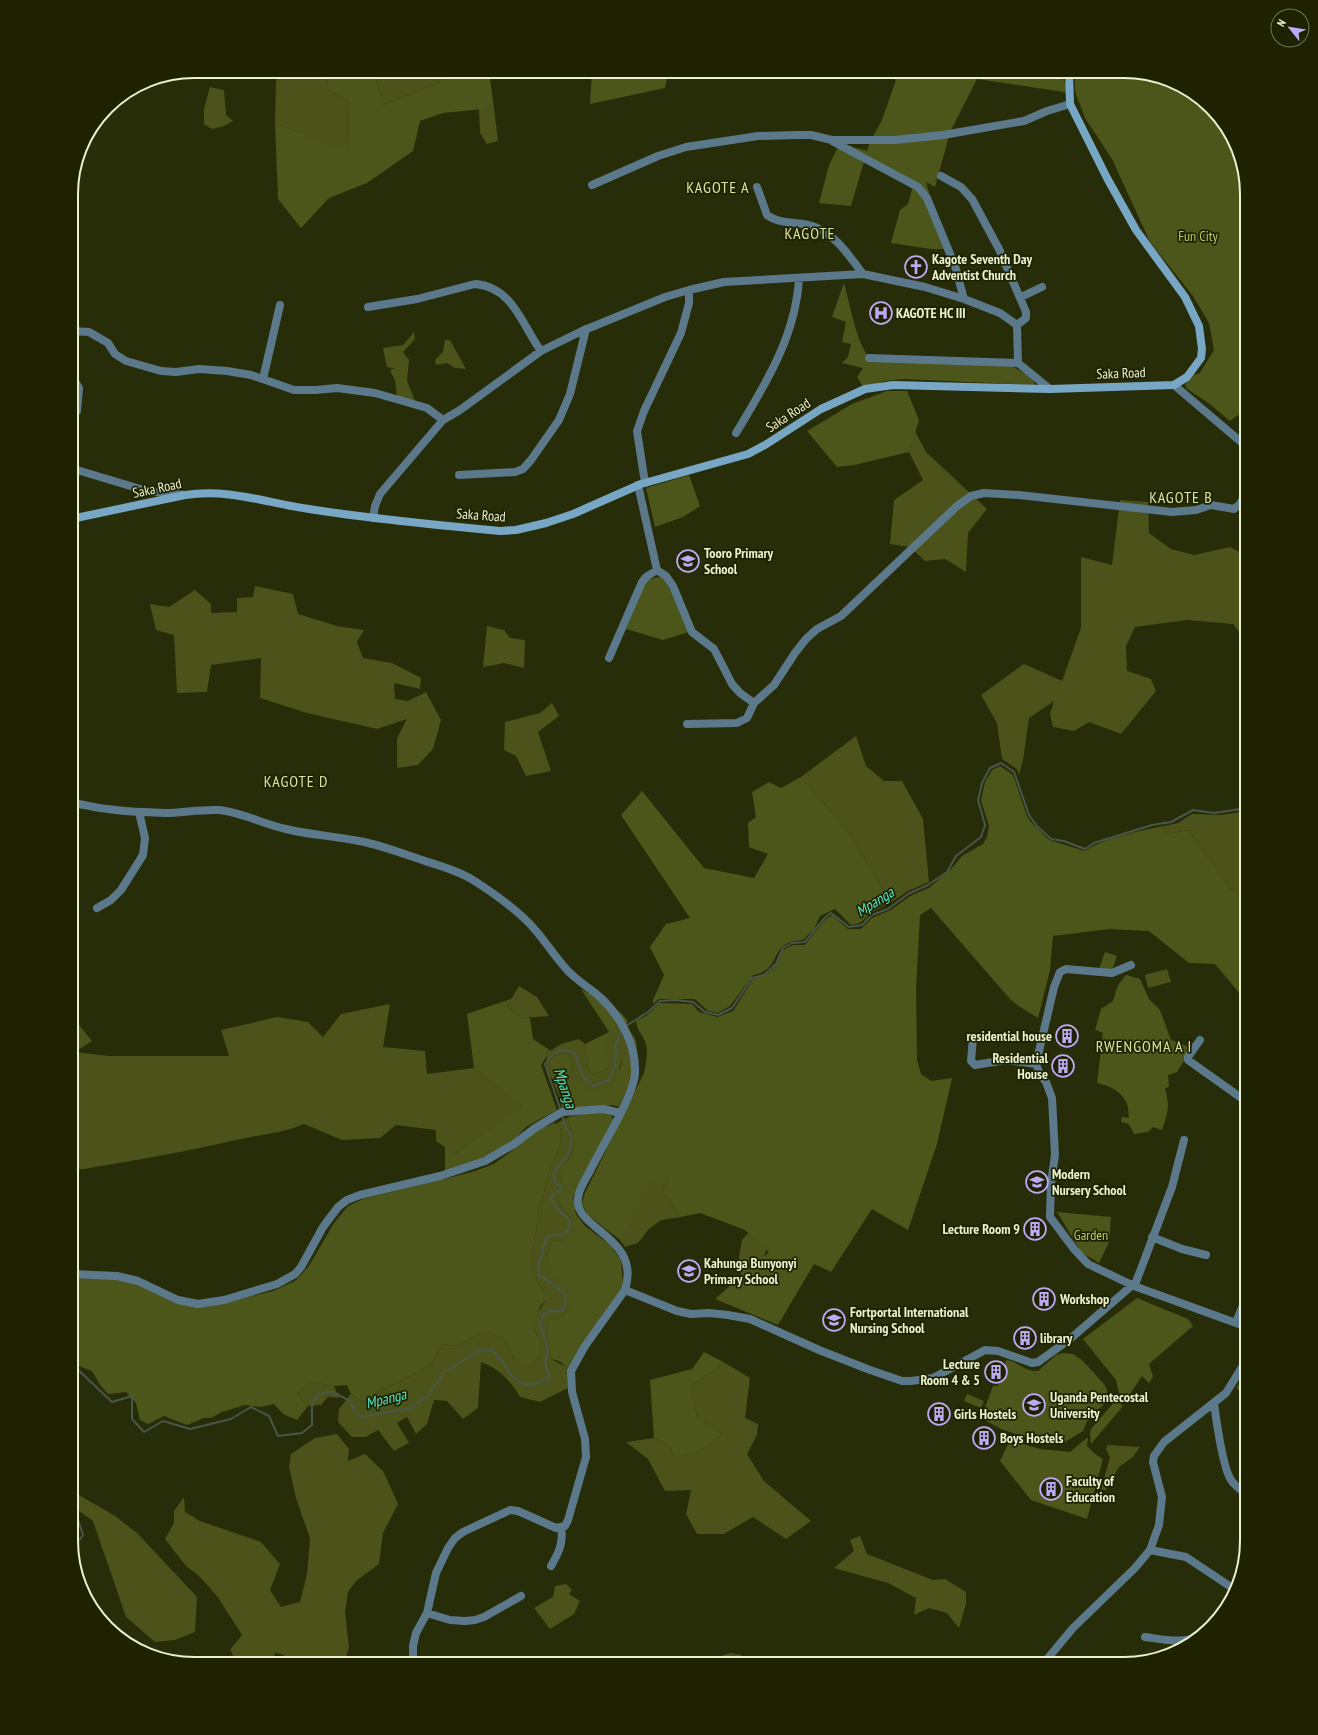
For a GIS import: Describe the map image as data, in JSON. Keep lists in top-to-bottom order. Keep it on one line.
{"streets":{"main road":["Saka Road"]},"districts":["KAGOTE A","KAGOTE","KAGOTE B","KAGOTE D","RWENGOMA A I"],"water":["Mpanga"],"parks":["Fun City","Garden"],"places":{"church":["Kagote Seventh Day Adventist Church"],"hospital":["KAGOTE HC III"],"school or university":["Tooro Primary School","Modern Nursery School","Kahunga Bunyonyi Primary School","Fortportal International Nursing School","Uganda Pentecostal University"],"building":["residential house","Residential House","Lecture Room 9","Workshop","library","Lecture Room 4 & 5","Girls Hostels","Boys Hostels","Faculty of Education"]},"north":"top left"}
